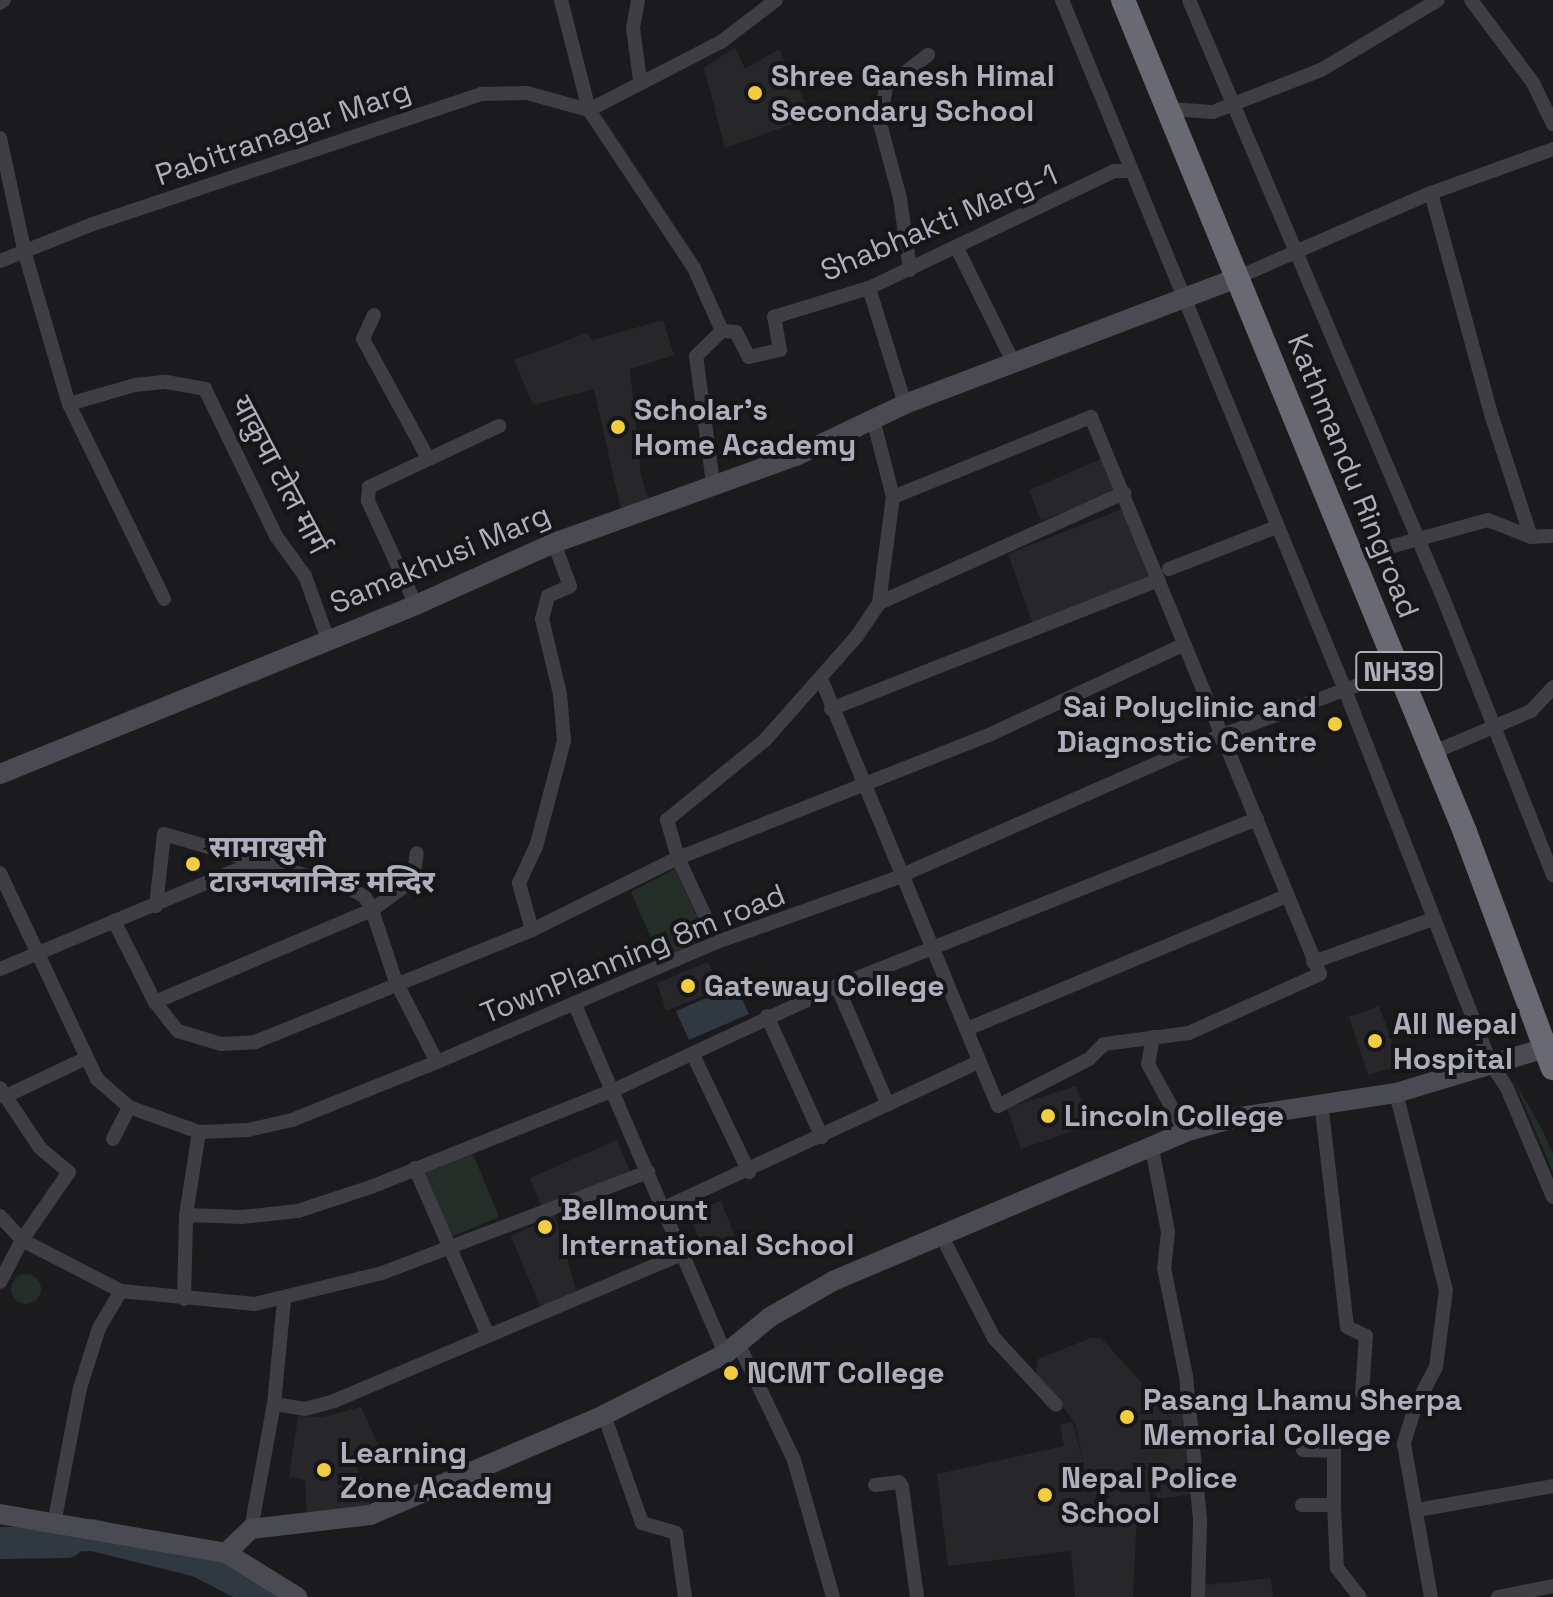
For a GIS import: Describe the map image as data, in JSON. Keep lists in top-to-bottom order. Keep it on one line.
{"streets":{"highway":["Kathmandu Ringroad","NH39"],"street":["Pabitranagar Marg","Shabhakti Marg-1","याकुपा टोल मार्ग","Samakhusi Marg","TownPlanning 8m road"]},"crossings":[["Pabitranagar Marg","Shabhakti Marg-1"],["याकुपा टोल मार्ग","Samakhusi Marg"],["Kathmandu Ringroad","Samakhusi Marg"],["Kathmandu Ringroad","TownPlanning 8m road"]],"places":["Shree Ganesh Himal Secondary School","Scholar's Home Academy","Sai Polyclinic and Diagnostic Centre","सामाखुसी टाउनप्लानिङ मन्दिर","Gateway College","All Nepal Hospital","Lincoln College","Bellmount International School","NCMT College","Pasang Lhamu Sherpa Memorial College","Learning Zone Academy","Nepal Police School"]}
